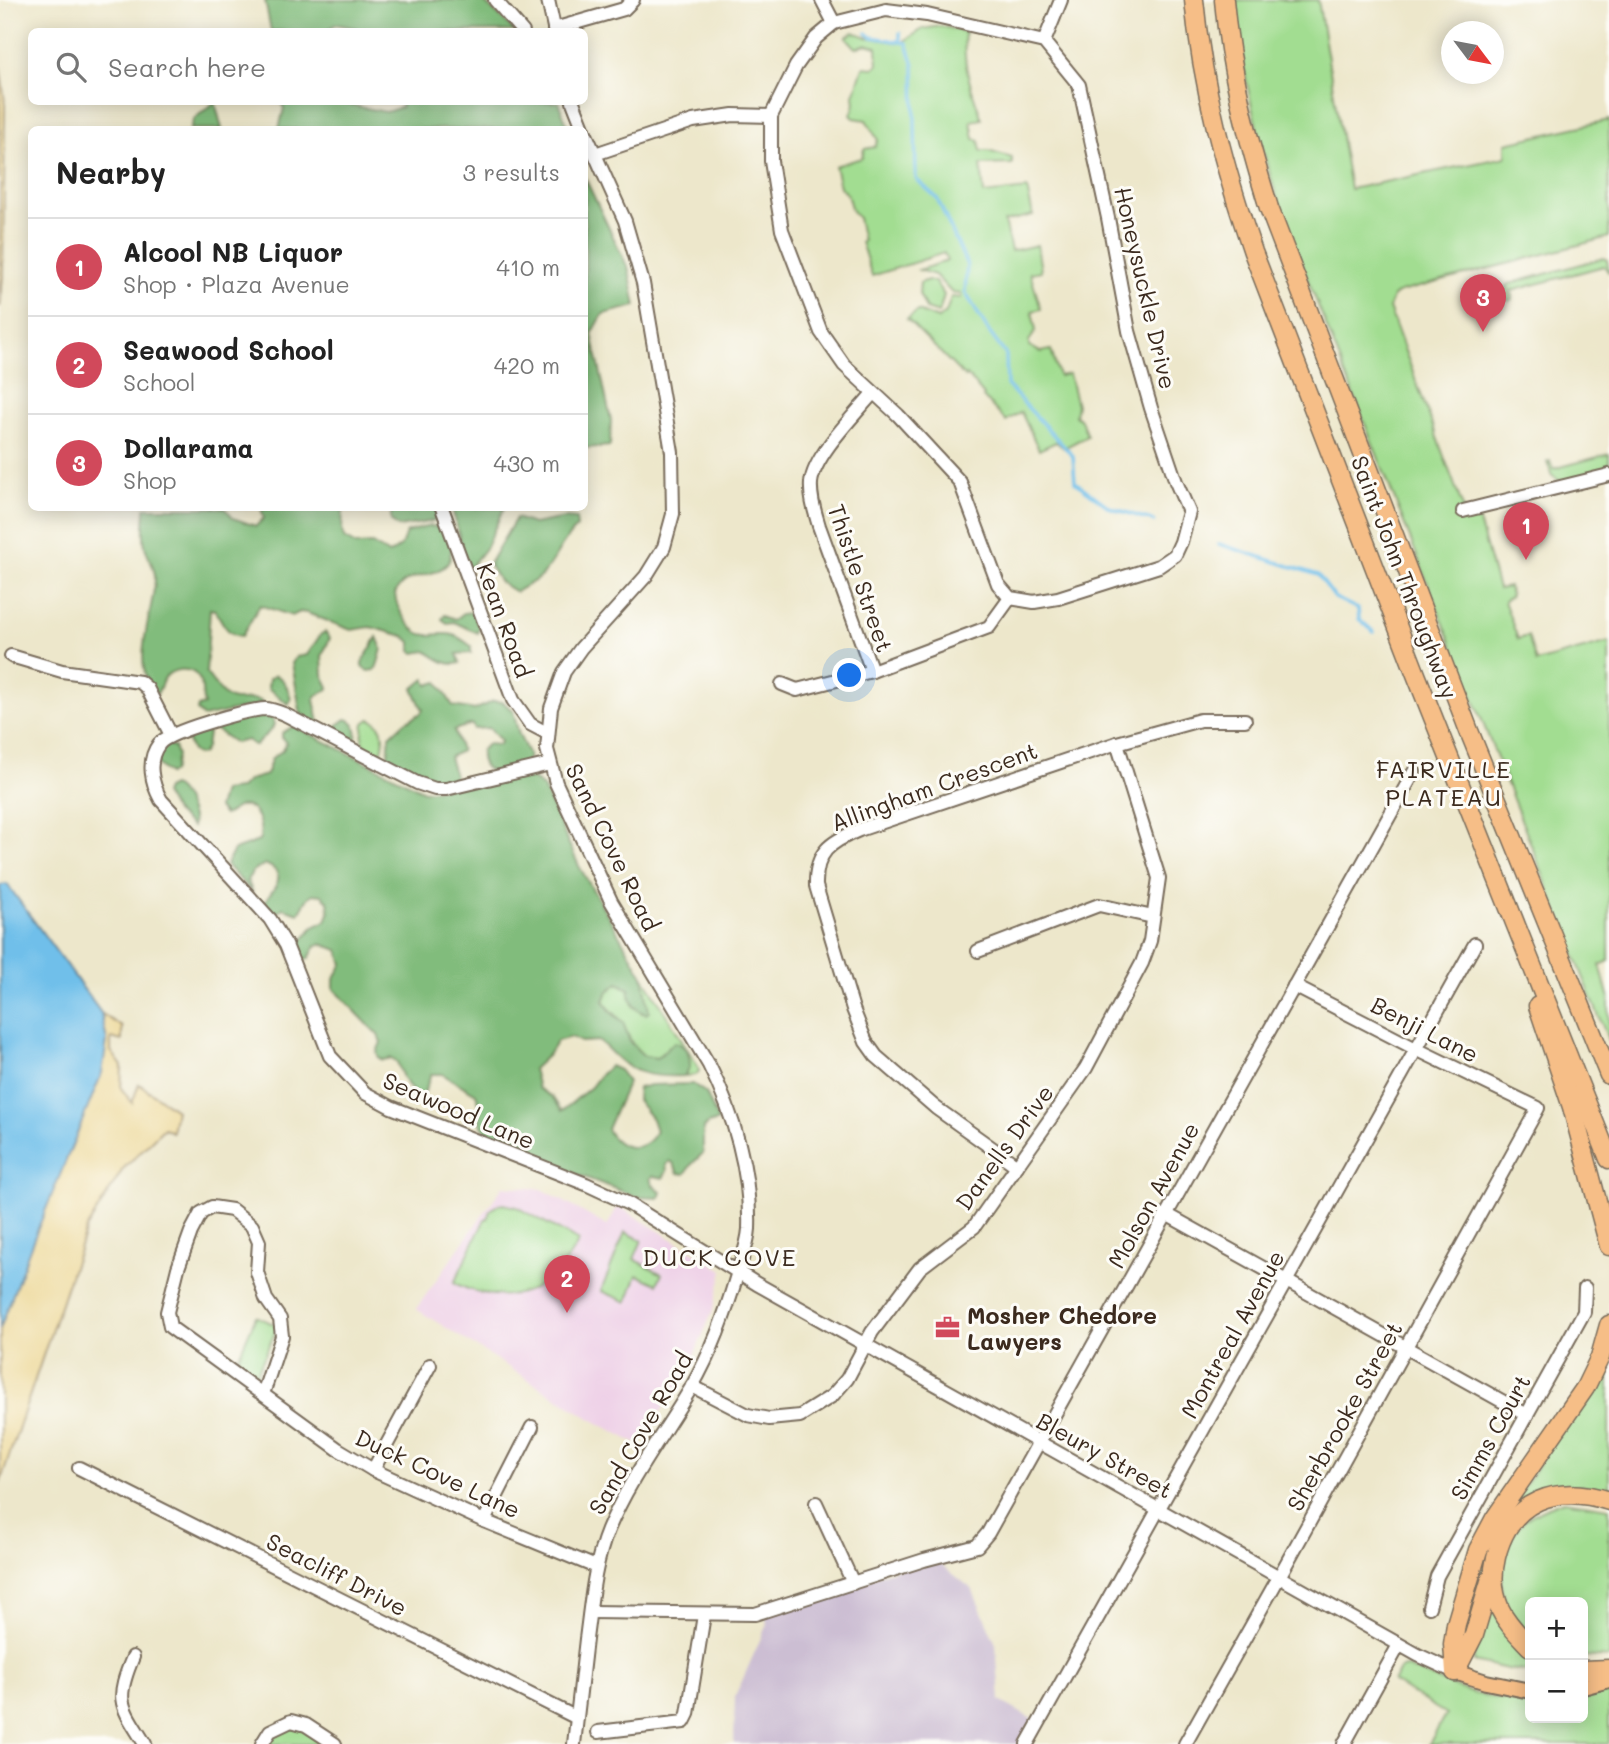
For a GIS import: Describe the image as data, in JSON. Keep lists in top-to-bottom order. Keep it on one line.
{"streets":{"highway":["Saint John Throughway"],"street":["Honeysuckle Drive","Thistle Street","Kean Road","Allingham Crescent","Sand Cove Road","Benji Lane","Seawood Lane","Danells Drive","Molson Avenue","Montreal Avenue","Sherbrooke Street","Simms Court","Bleury Street","Duck Cove Lane","Seacliff Drive"]},"crossings":[["Kean Road","Sand Cove Road"],["Allingham Crescent","Danells Drive"],["Sand Cove Road","Seawood Lane"],["Sand Cove Road","Danells Drive"],["Sand Cove Road","Molson Avenue"],["Sand Cove Road","Bleury Street"],["Sand Cove Road","Duck Cove Lane"],["Sand Cove Road","Seacliff Drive"],["Benji Lane","Molson Avenue"],["Benji Lane","Montreal Avenue"],["Benji Lane","Sherbrooke Street"],["Seawood Lane","Bleury Street"],["Danells Drive","Bleury Street"],["Molson Avenue","Bleury Street"],["Montreal Avenue","Bleury Street"],["Sherbrooke Street","Bleury Street"]],"districts":["FAIRVILLE PLATEAU","DUCK COVE"],"places":{"office":["Mosher Chedore Lawyers"]},"north":"bottom right","page":{"search":"Search here","heading":["Nearby","3 results"],"list":[{"mark":"1","name":"Alcool NB Liquor","note":"Shop · Plaza Avenue","value":"410 m"},{"mark":"2","name":"Seawood School","note":"School","value":"420 m"},{"mark":"3","name":"Dollarama","note":"Shop","value":"430 m"}],"pins":["3","1","2"],"map_buttons":["+","−"]}}
